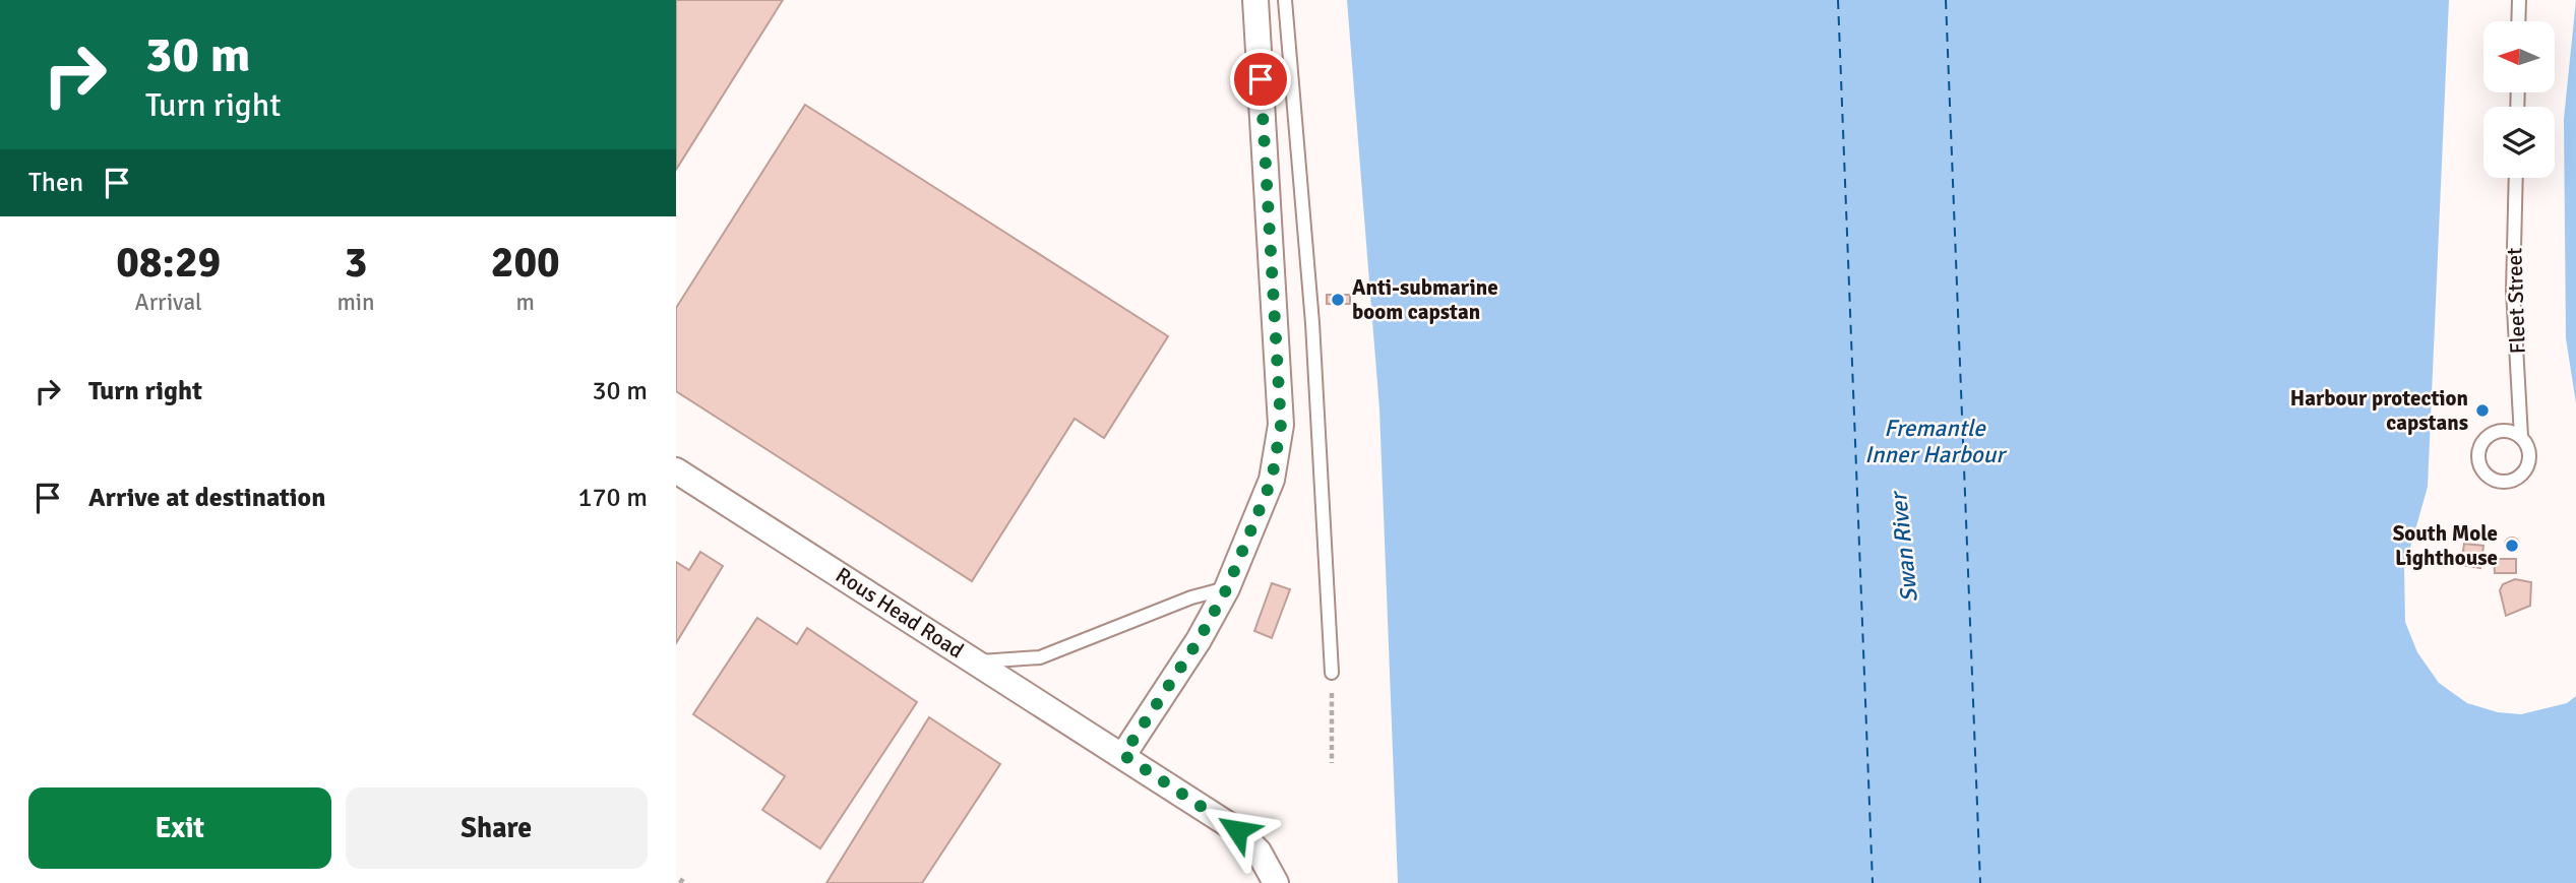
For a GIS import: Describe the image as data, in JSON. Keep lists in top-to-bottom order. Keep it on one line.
{"streets":{"street":["Rous Head Road"],"lane":["Fleet Street"]},"water":["Fremantle Inner Harbour","Swan River"],"places":["Anti-submarine boom capstan","Harbour protection capstans","South Mole Lighthouse"],"north":"left","page":{"turn":["30 m","Turn right"],"then":"Then","eta":["08:29","Arrival","3","min","200","m"],"list":[{"name":"Turn right","value":"30 m"},{"name":"Arrive at destination","value":"170 m"}],"buttons":["Exit","Share"]}}
